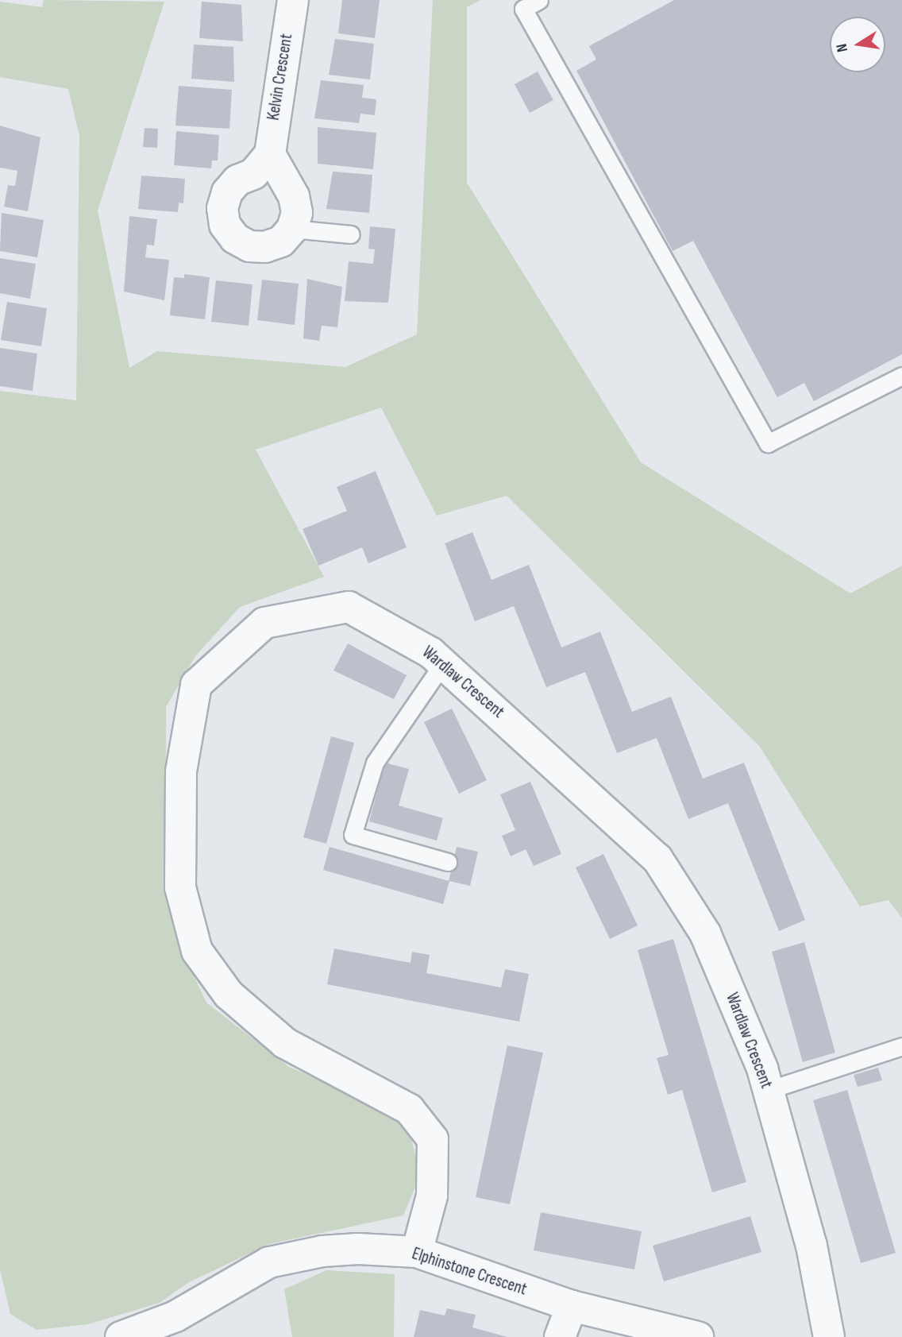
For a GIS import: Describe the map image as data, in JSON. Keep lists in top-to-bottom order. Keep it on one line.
{"streets":{"street":["Kelvin Crescent","Wardlaw Crescent","Elphinstone Crescent"]},"crossings":[["Wardlaw Crescent","Elphinstone Crescent"]],"north":"left"}
